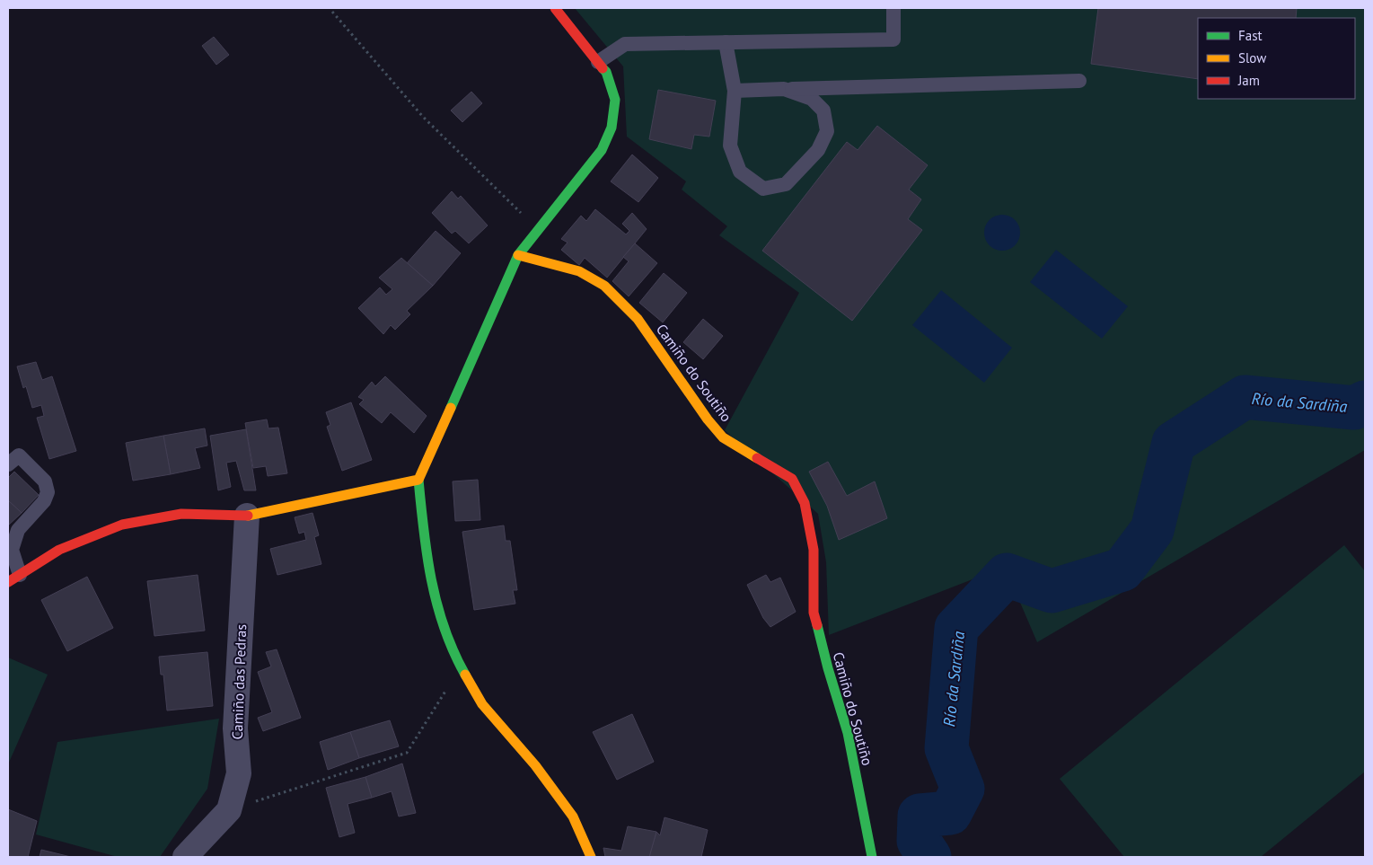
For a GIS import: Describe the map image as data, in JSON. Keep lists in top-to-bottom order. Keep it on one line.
{"streets":{"street":["Camiño do Soutiño","Camiño das Pedras"]},"water":["Río da Sardiña"],"legend":["Fast","Slow","Jam"]}
